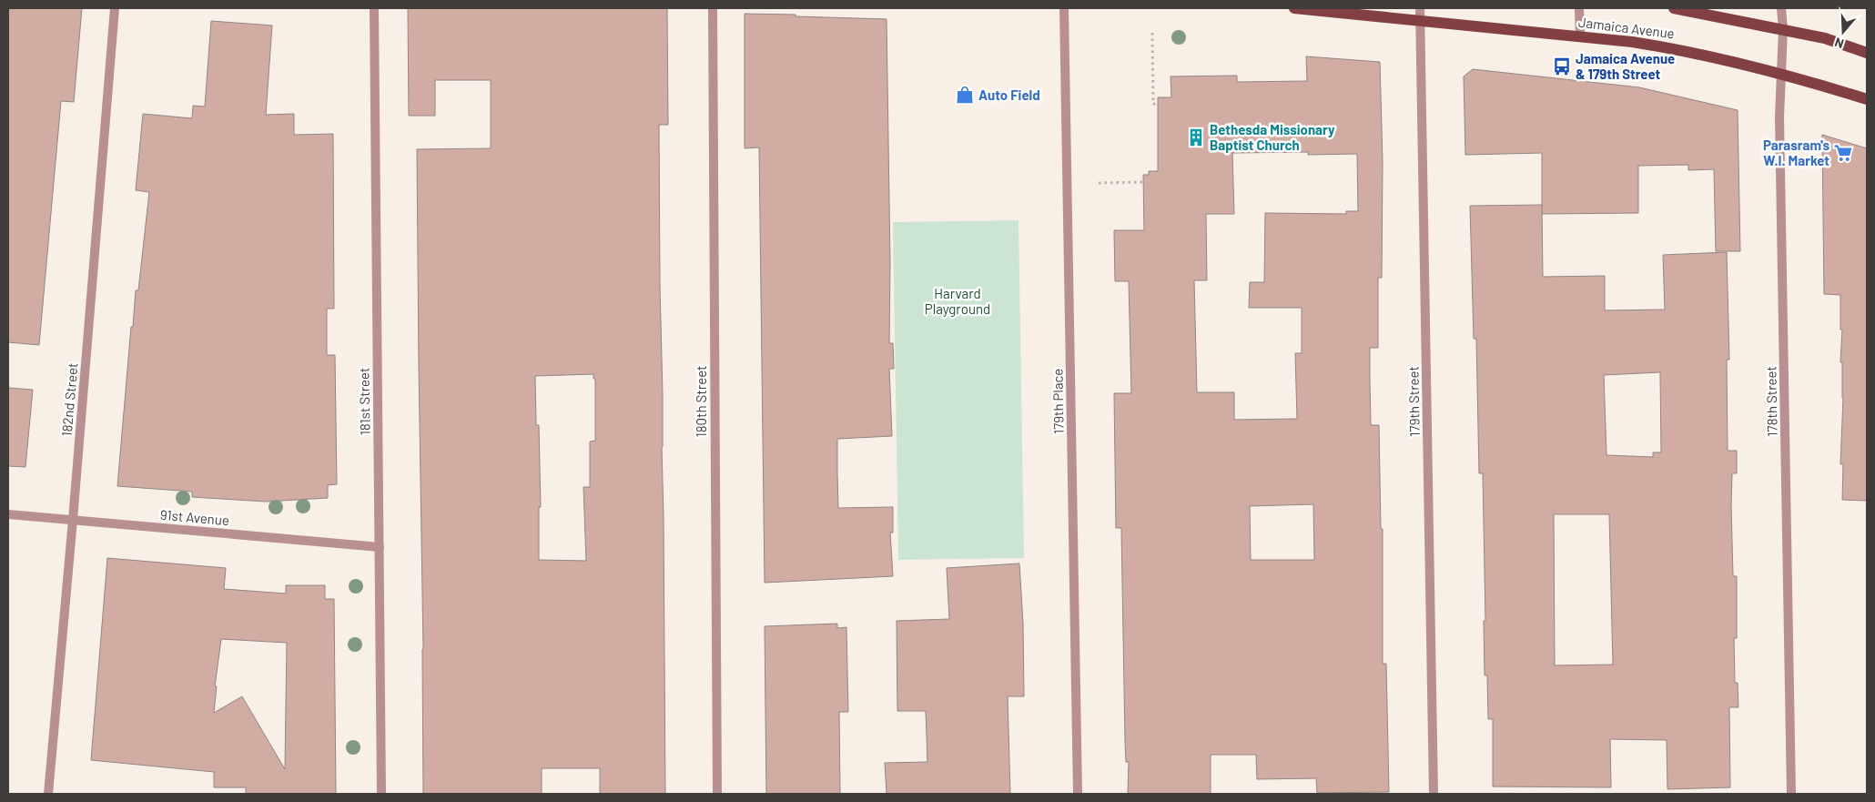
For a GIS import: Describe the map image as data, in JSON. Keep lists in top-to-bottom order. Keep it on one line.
{"streets":{"main road":["Jamaica Avenue"],"street":["182nd Street","181st Street","180th Street","179th Place","179th Street","178th Street","91st Avenue"]},"crossings":[["Jamaica Avenue","179th Street"],["Jamaica Avenue","178th Street"],["182nd Street","91st Avenue"],["181st Street","91st Avenue"]],"parks":["Harvard Playground"],"places":{"bus stop":["Jamaica Avenue & 179th Street"],"shop":["Auto Field"],"building":["Bethesda Missionary Baptist Church"],"supermarket":["Parasram's W.I. Market"]},"north":"bottom"}
